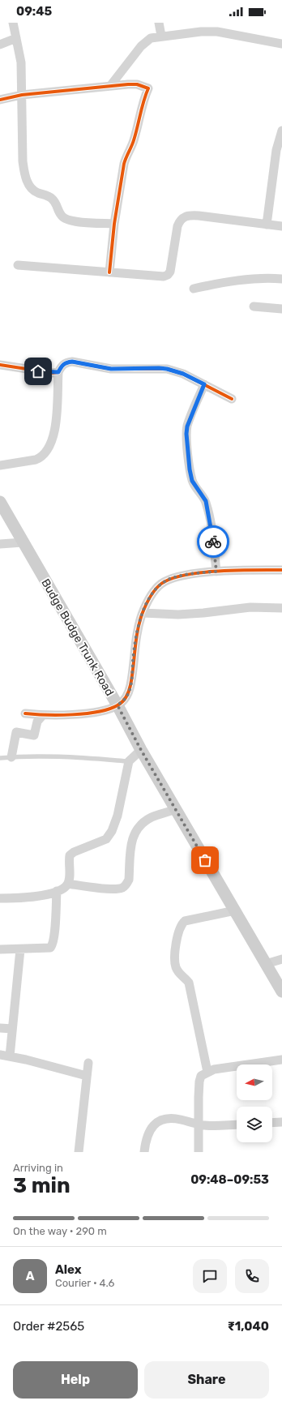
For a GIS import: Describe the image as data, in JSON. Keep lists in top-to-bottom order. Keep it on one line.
{"streets":{"main road":["Budge Budge Trunk Road"]},"north":"left","page":{"status":"09:45","heading":["3 min","Arriving in","09:48–09:53"],"panel":["Alex","Courier · 4.6","Order #2565","₹1,040"],"bar":"On the way · 290 m","round":"A","buttons":["Help","Share"]}}
